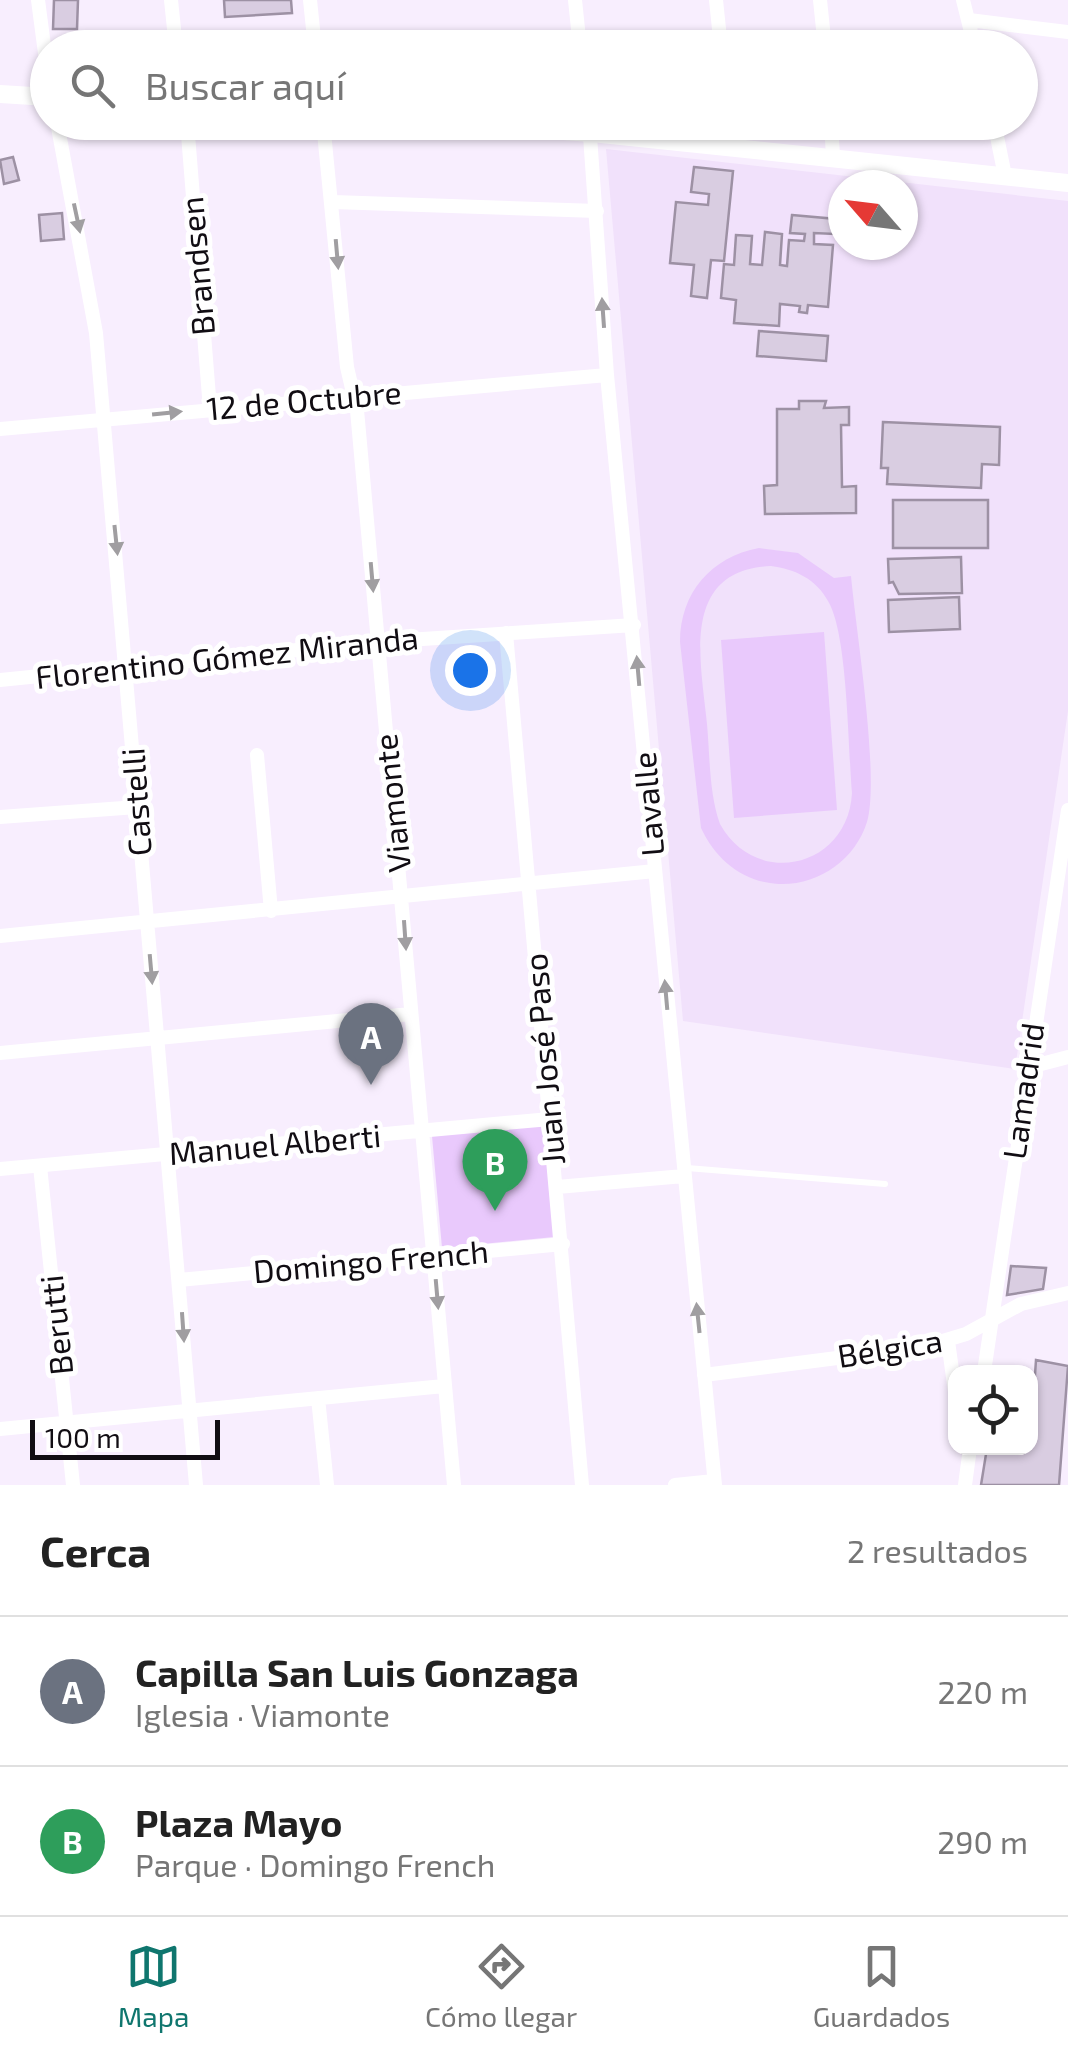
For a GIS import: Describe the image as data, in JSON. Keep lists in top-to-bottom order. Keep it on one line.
{"streets":{"street":["Brandsen","12 de Octubre","Florentino Gómez Miranda","Castelli","Viamonte","Lavalle","Juan José Paso","Lamadrid","Manuel Alberti","Domingo French","Berutti","Bélgica"]},"crossings":[["Brandsen","12 de Octubre"],["12 de Octubre","Castelli"],["12 de Octubre","Viamonte"],["12 de Octubre","Lavalle"],["Florentino Gómez Miranda","Castelli"],["Florentino Gómez Miranda","Viamonte"],["Florentino Gómez Miranda","Lavalle"],["Florentino Gómez Miranda","Juan José Paso"],["Castelli","Manuel Alberti"],["Castelli","Domingo French"],["Viamonte","Manuel Alberti"],["Viamonte","Domingo French"],["Lavalle","Bélgica"],["Juan José Paso","Manuel Alberti"],["Juan José Paso","Domingo French"],["Lamadrid","Bélgica"],["Manuel Alberti","Berutti"]],"one_way":["Castelli","Viamonte","Lavalle"],"scale_bar":"100 m","north":"top left","page":{"search":"Buscar aquí","pins":["A","B"],"scale":"100 m","heading":["Cerca","2 resultados"],"list":[{"mark":"A","name":"Capilla San Luis Gonzaga","note":"Iglesia · Viamonte","value":"220 m"},{"mark":"B","name":"Plaza Mayo","note":"Parque · Domingo French","value":"290 m"}],"nav":["Mapa","Cómo llegar","Guardados"]}}
